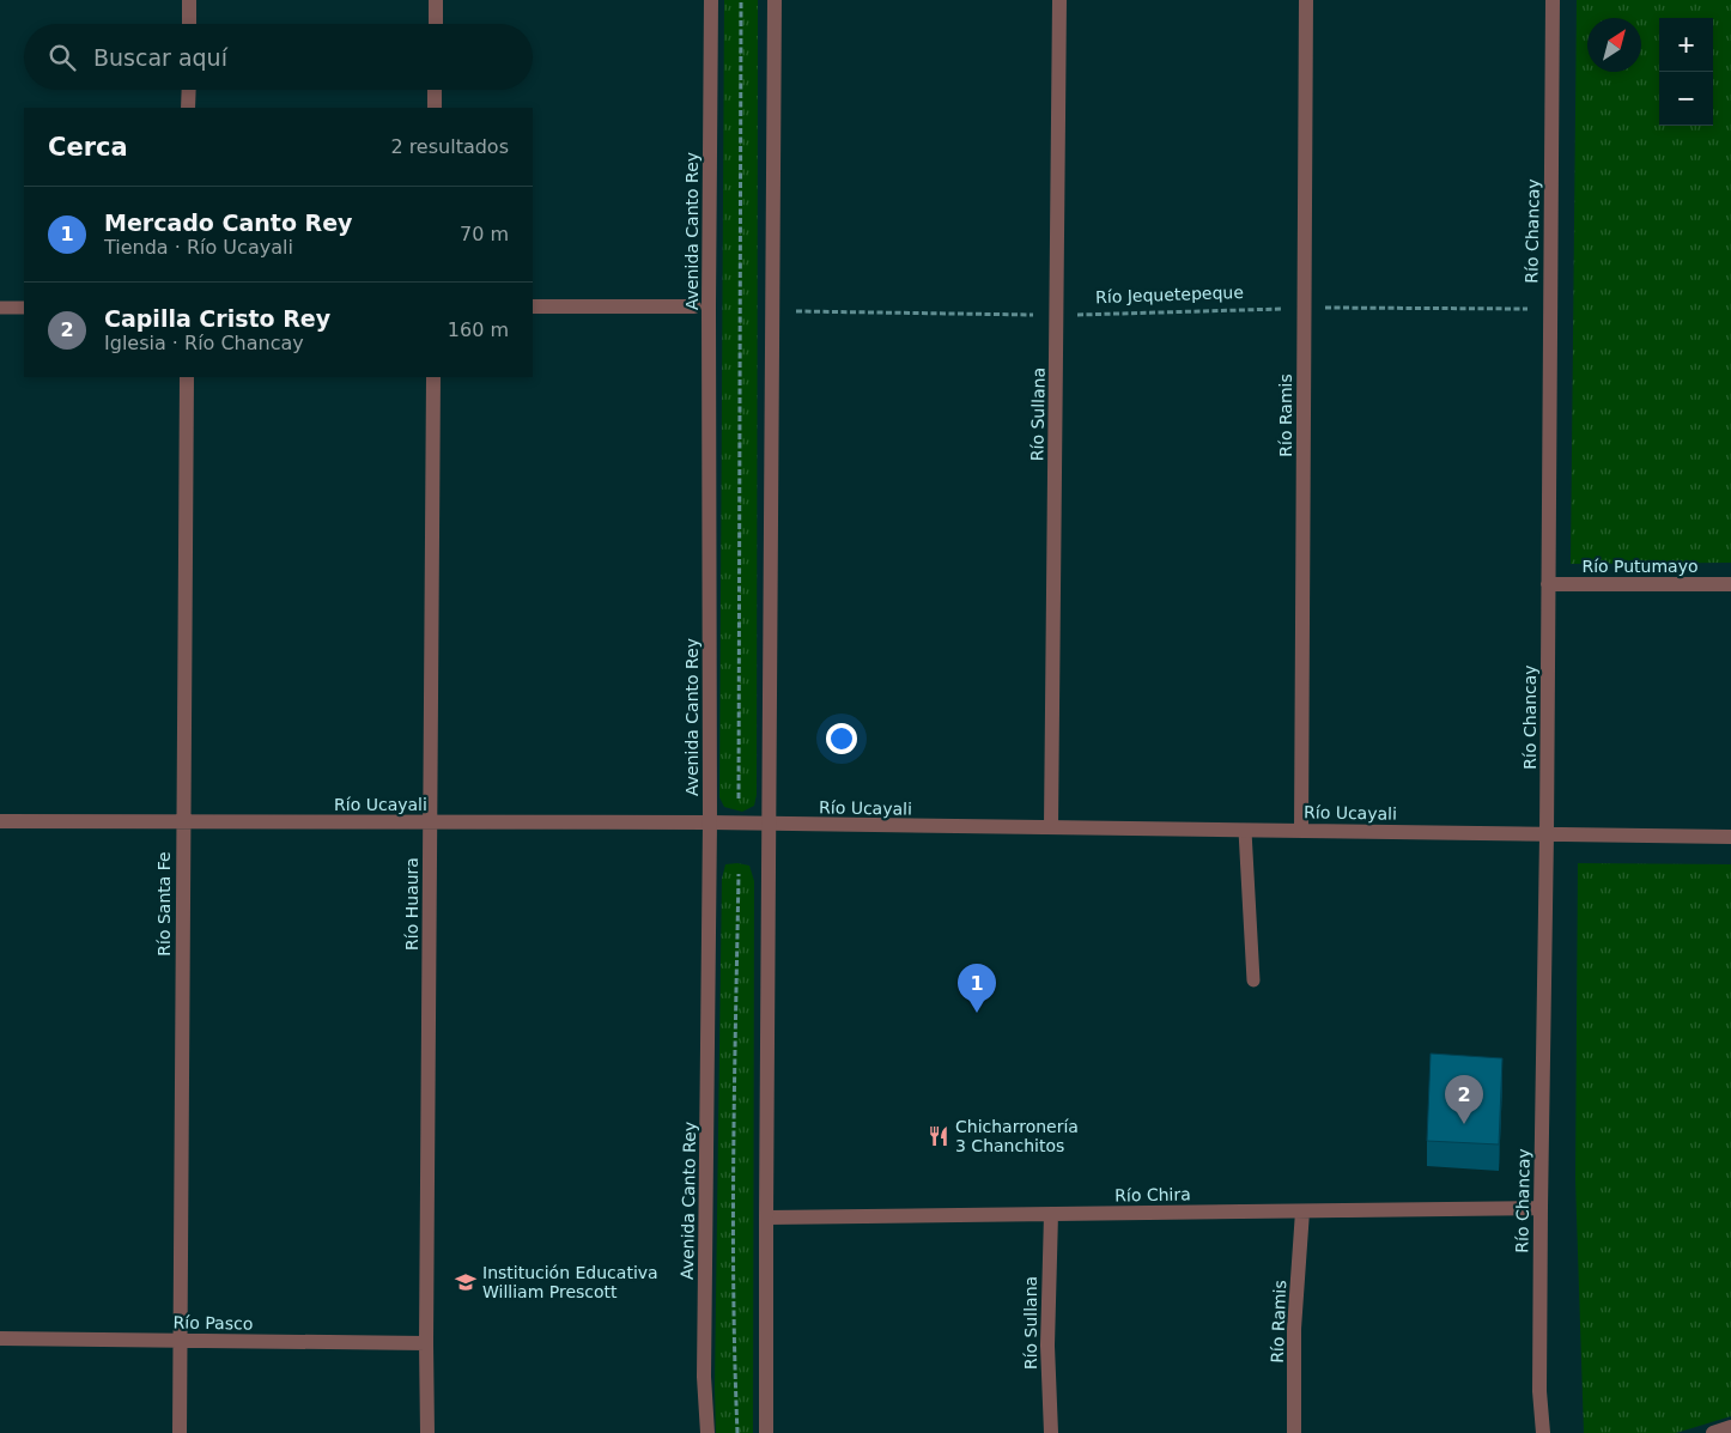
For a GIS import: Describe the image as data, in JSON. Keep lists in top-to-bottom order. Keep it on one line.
{"streets":{"street":["Avenida Canto Rey","Río Chancay","Río Sullana","Río Ramis","Río Putumayo","Río Ucayali","Río Santa Fe","Río Huaura","Río Chira","Río Pasco"],"path":["Río Jequetepeque"]},"crossings":[["Avenida Canto Rey","Río Ucayali"],["Río Chancay","Río Jequetepeque"],["Río Chancay","Río Putumayo"],["Río Chancay","Río Ucayali"],["Río Chancay","Río Chira"],["Río Jequetepeque","Río Sullana"],["Río Jequetepeque","Río Ramis"],["Río Sullana","Río Ucayali"],["Río Sullana","Río Chira"],["Río Ramis","Río Ucayali"],["Río Ramis","Río Chira"],["Río Ucayali","Río Santa Fe"],["Río Ucayali","Río Huaura"],["Río Santa Fe","Río Pasco"],["Río Huaura","Río Pasco"]],"places":{"restaurant":["Chicharronería 3 Chanchitos"],"school or university":["Institución Educativa William Prescott"]},"north":"top right","page":{"map_buttons":["+","−"],"search":"Buscar aquí","heading":["Cerca","2 resultados"],"list":[{"mark":"1","name":"Mercado Canto Rey","note":"Tienda · Río Ucayali","value":"70 m"},{"mark":"2","name":"Capilla Cristo Rey","note":"Iglesia · Río Chancay","value":"160 m"}],"pins":["1","2"]}}
